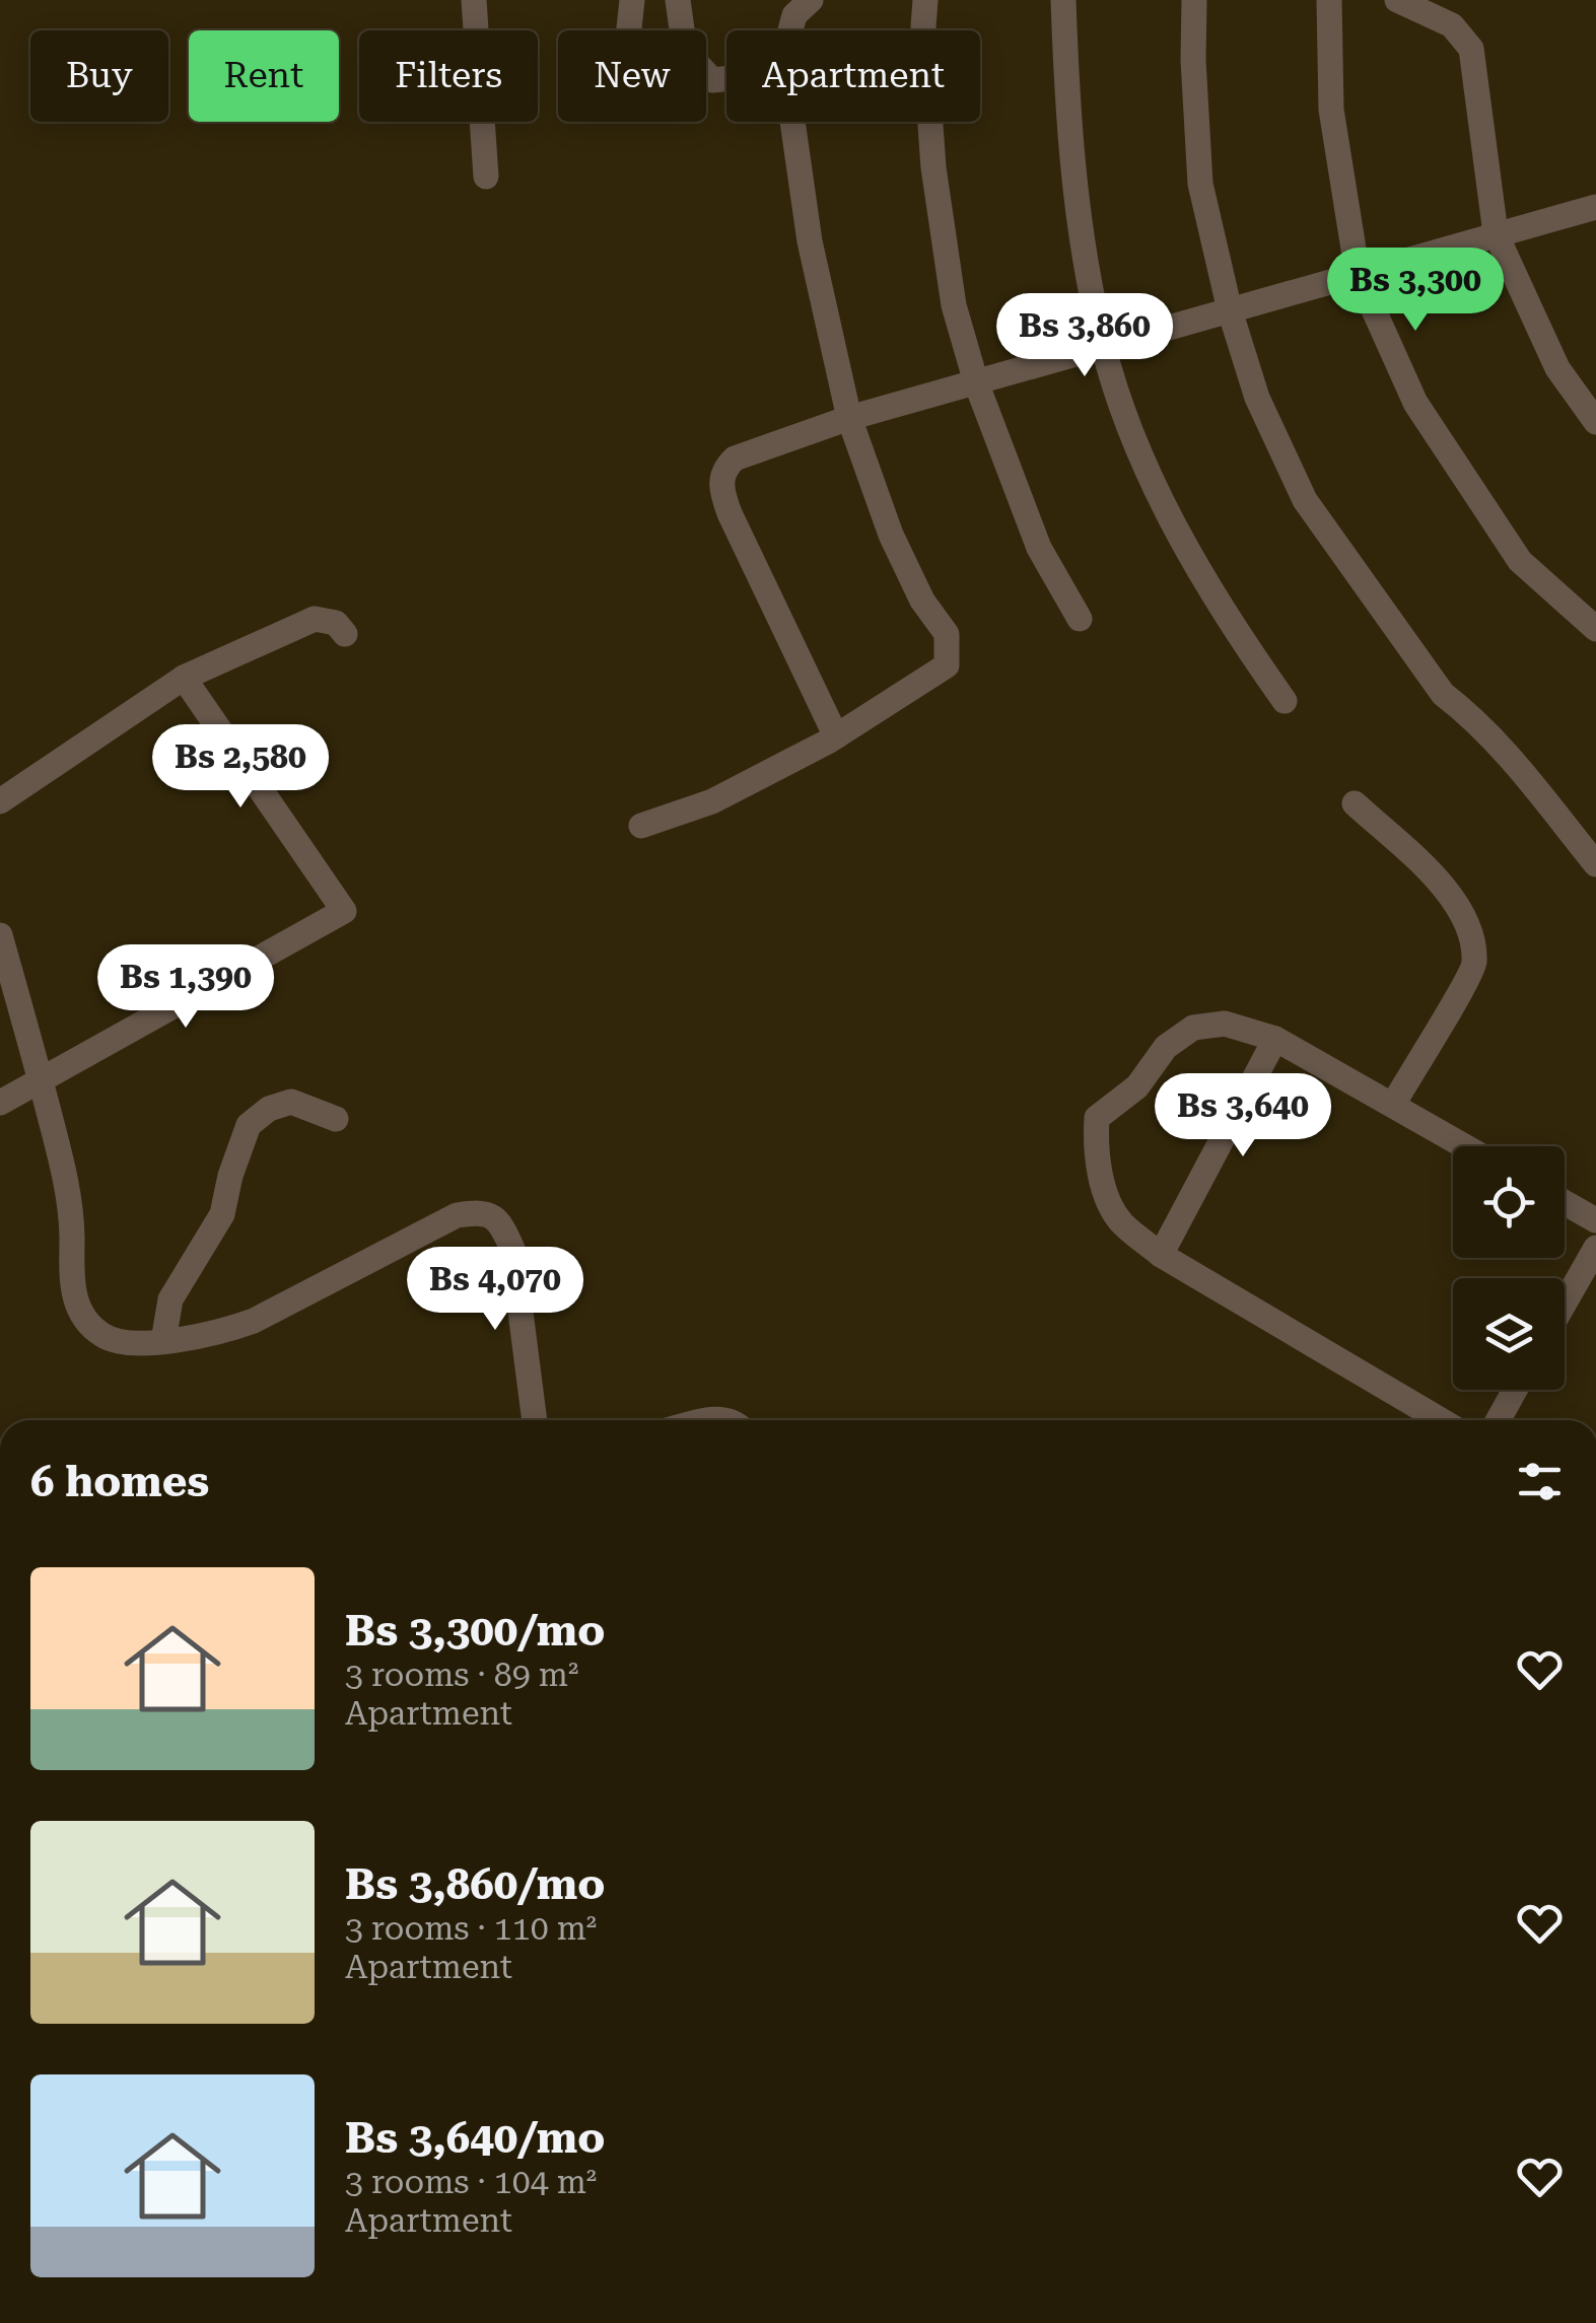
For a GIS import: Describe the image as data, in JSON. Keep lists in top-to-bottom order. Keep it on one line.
{"page":{"chip":["Buy","Rent","Filters","New","Apartment"],"price":["Bs 3,300","Bs 3,860","Bs 2,580","Bs 1,390","Bs 3,640","Bs 4,070"],"heading":"6 homes","list":[{"name":"Bs 3,300/mo","note":"3 rooms · 89 m² · Apartment"},{"name":"Bs 3,860/mo","note":"3 rooms · 110 m² · Apartment"},{"name":"Bs 3,640/mo","note":"3 rooms · 104 m² · Apartment"}]}}
